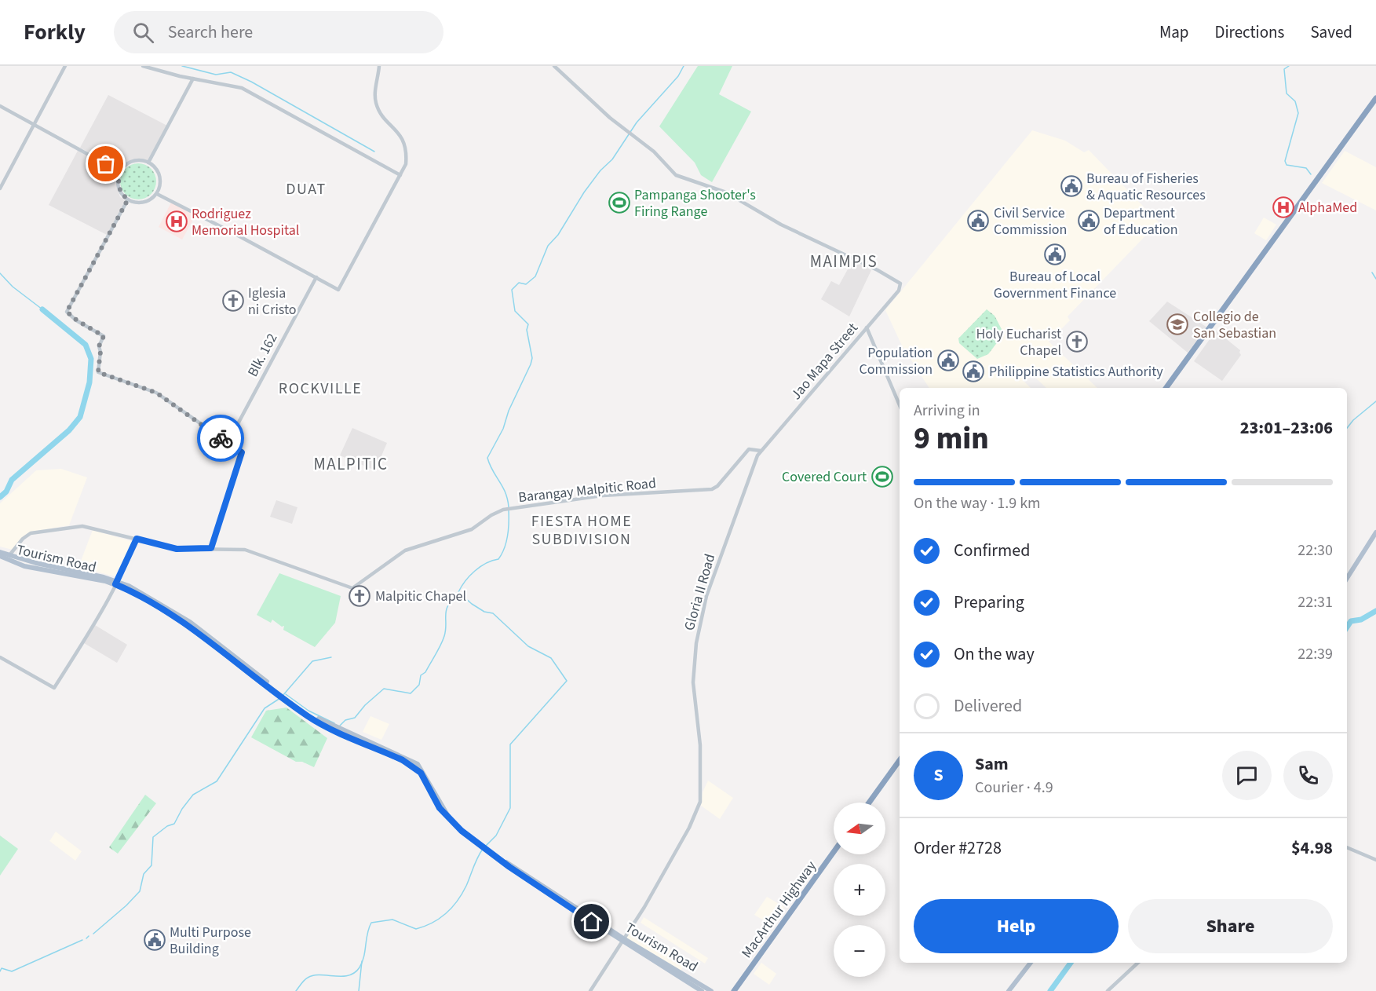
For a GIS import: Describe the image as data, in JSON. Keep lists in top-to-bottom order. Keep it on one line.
{"streets":{"highway":["MacArthur Highway"],"main road":["Tourism Road"],"street":["Blk. 162","Jao Mapa Street","Barangay Malpitic Road","Gloria II Road"]},"crossings":[["Jao Mapa Street","Barangay Malpitic Road"],["Jao Mapa Street","Gloria II Road"],["Barangay Malpitic Road","Gloria II Road"],["Tourism Road","Gloria II Road"]],"districts":["DUAT","MAIMPIS","ROCKVILLE","MALPITIC","FIESTA HOME SUBDIVISION"],"places":{"public building":["Bureau of Fisheries & Aquatic Resources","Civil Service Commission","Department of Education","Bureau of Local Government Finance","Population Commission","Philippine Statistics Authority","Multi Purpose Building"],"sports":["Pampanga Shooter's Firing Range","Covered Court"],"hospital":["AlphaMed","Rodriguez Memorial Hospital"],"church":["Iglesia ni Cristo","Holy Eucharist Chapel","Malpitic Chapel"],"school or university":["Collegio de San Sebastian"]},"north":"left","page":{"header":"Forkly","search":"Search here","nav":["Map","Directions","Saved"],"heading":["9 min","Arriving in","23:01–23:06"],"panel":["Sam","Courier · 4.9","Order #2728","$4.98"],"bar":"On the way · 1.9 km","list":[["Confirmed","22:30"],["Preparing","22:31"],["On the way","22:39"],"Delivered"],"round":"S","map_buttons":["+","−"],"buttons":["Help","Share"]}}
